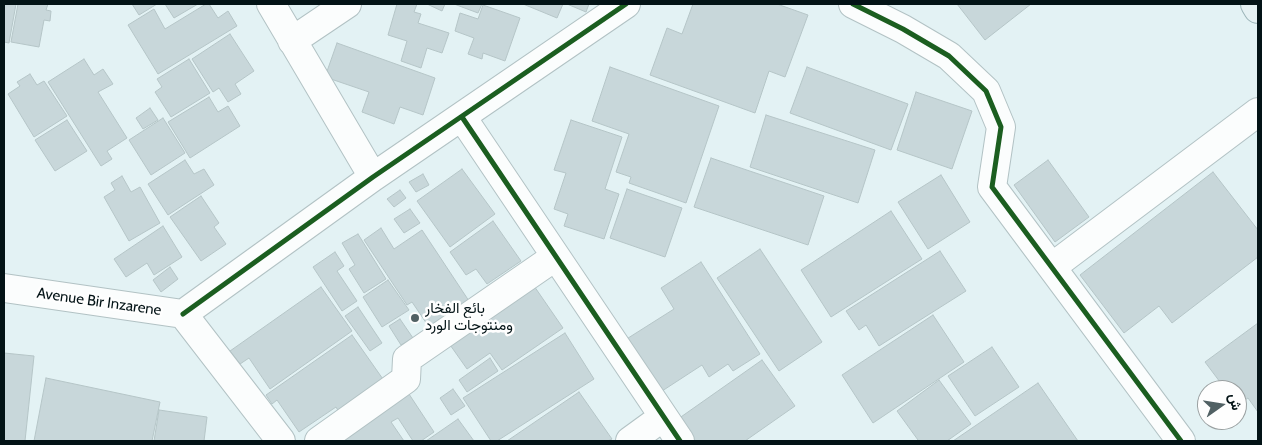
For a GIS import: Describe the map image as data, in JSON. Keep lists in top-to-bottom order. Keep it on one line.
{"streets":{"street":["Avenue Bir Inzarene"]},"places":["بائع الفخار ومنتوجات الورد"],"north":"right"}
